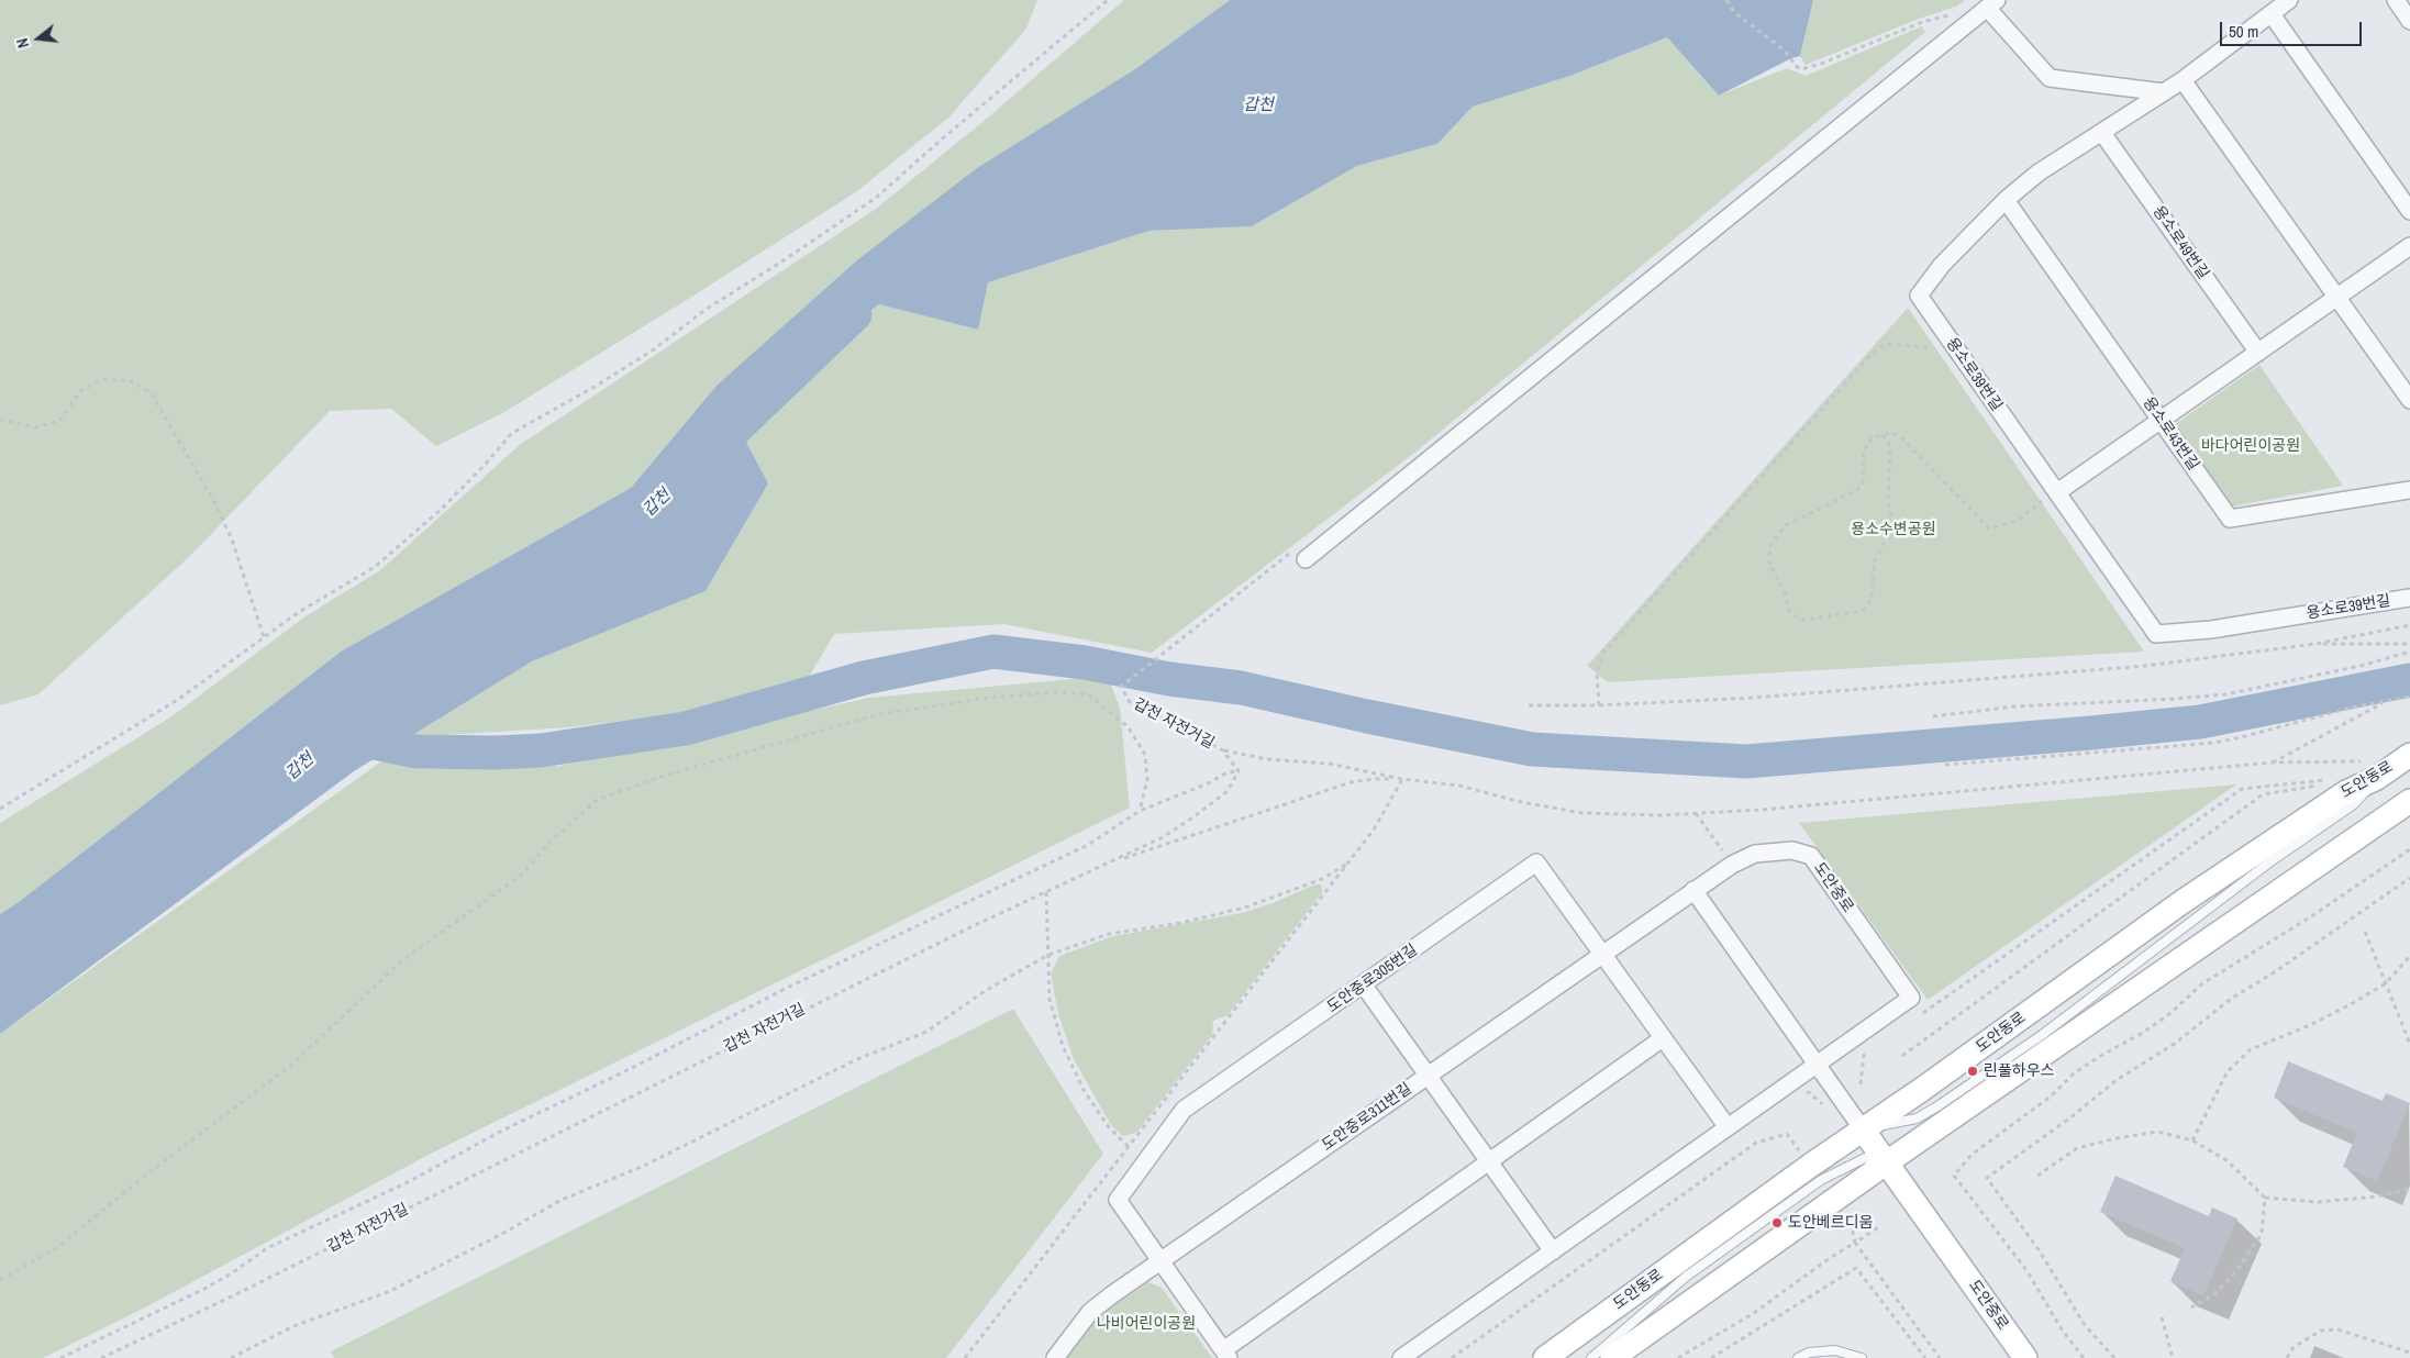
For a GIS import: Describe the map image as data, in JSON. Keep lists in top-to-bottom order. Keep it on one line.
{"streets":{"main road":["도안동로","도안중로"],"street":["용소로49번길","용소로39번길","용소로43번길","도안중로305번길","도안중로311번길"],"path":["갑천 자전거길"]},"crossings":[["용소로49번길","용소로39번길"],["용소로39번길","용소로43번길"],["도안동로","도안중로"],["도안중로","도안중로311번길"],["도안중로305번길","도안중로311번길"]],"water":["갑천"],"parks":["바다어린이공원","용소수변공원","나비어린이공원"],"places":["린풀하우스","도안베르디움"],"scale_bar":"50 m","north":"left"}
